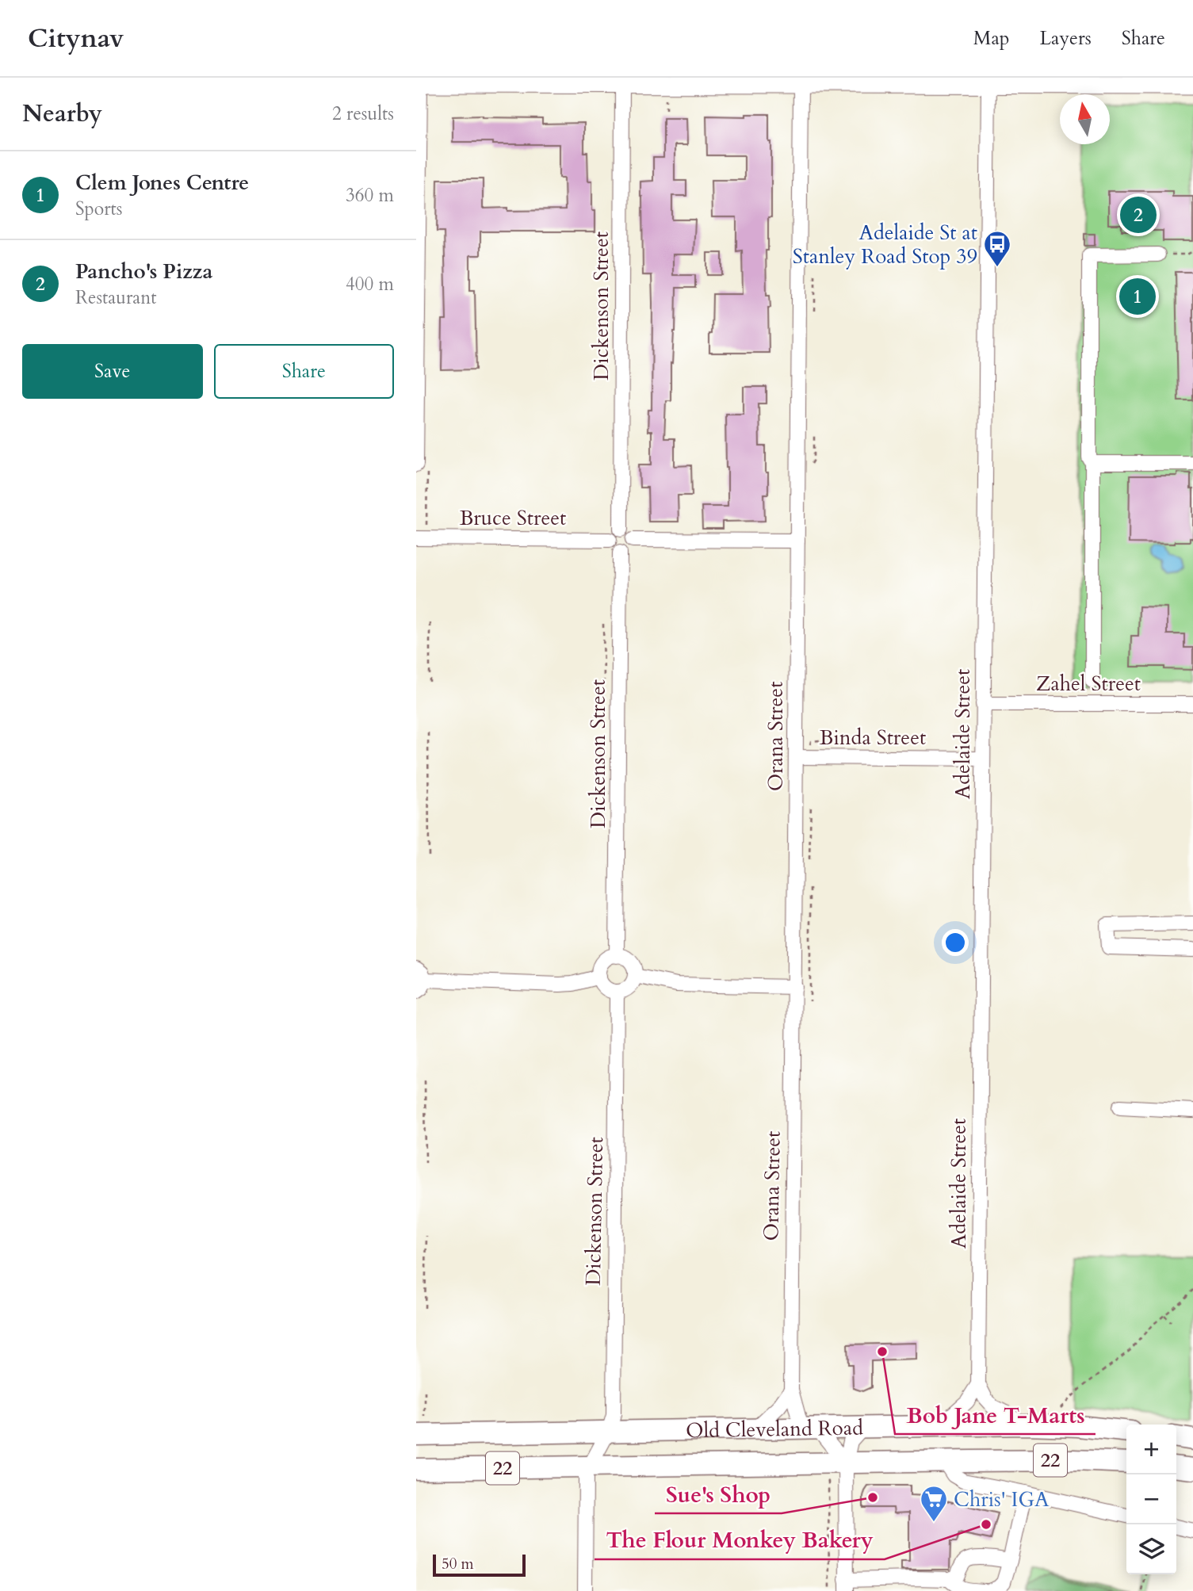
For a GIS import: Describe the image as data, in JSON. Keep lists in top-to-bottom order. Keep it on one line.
{"streets":{"highway":["Old Cleveland Road","22"],"street":["Dickenson Street","Bruce Street","Zahel Street","Adelaide Street","Orana Street","Binda Street"]},"crossings":[["Dickenson Street","Bruce Street"],["Dickenson Street","Old Cleveland Road"],["Zahel Street","Adelaide Street"],["Adelaide Street","Binda Street"],["Orana Street","Binda Street"],["Orana Street","Old Cleveland Road"]],"places":{"bus stop":["Adelaide St at Stanley Road Stop 39"],"other":["Bob Jane T-Marts","Sue's Shop","The Flour Monkey Bakery"],"supermarket":["Chris' IGA"]},"scale_bar":"50 m","north":"top","page":{"header":"Citynav","nav":["Map","Layers","Share"],"heading":["Nearby","2 results"],"list":[{"mark":"1","name":"Clem Jones Centre","note":"Sports","value":"360 m"},{"mark":"2","name":"Pancho's Pizza","note":"Restaurant","value":"400 m"}],"pins":["2","1"],"buttons":["Save","Share"],"map_buttons":["+","−"],"scale":"50 m"}}
